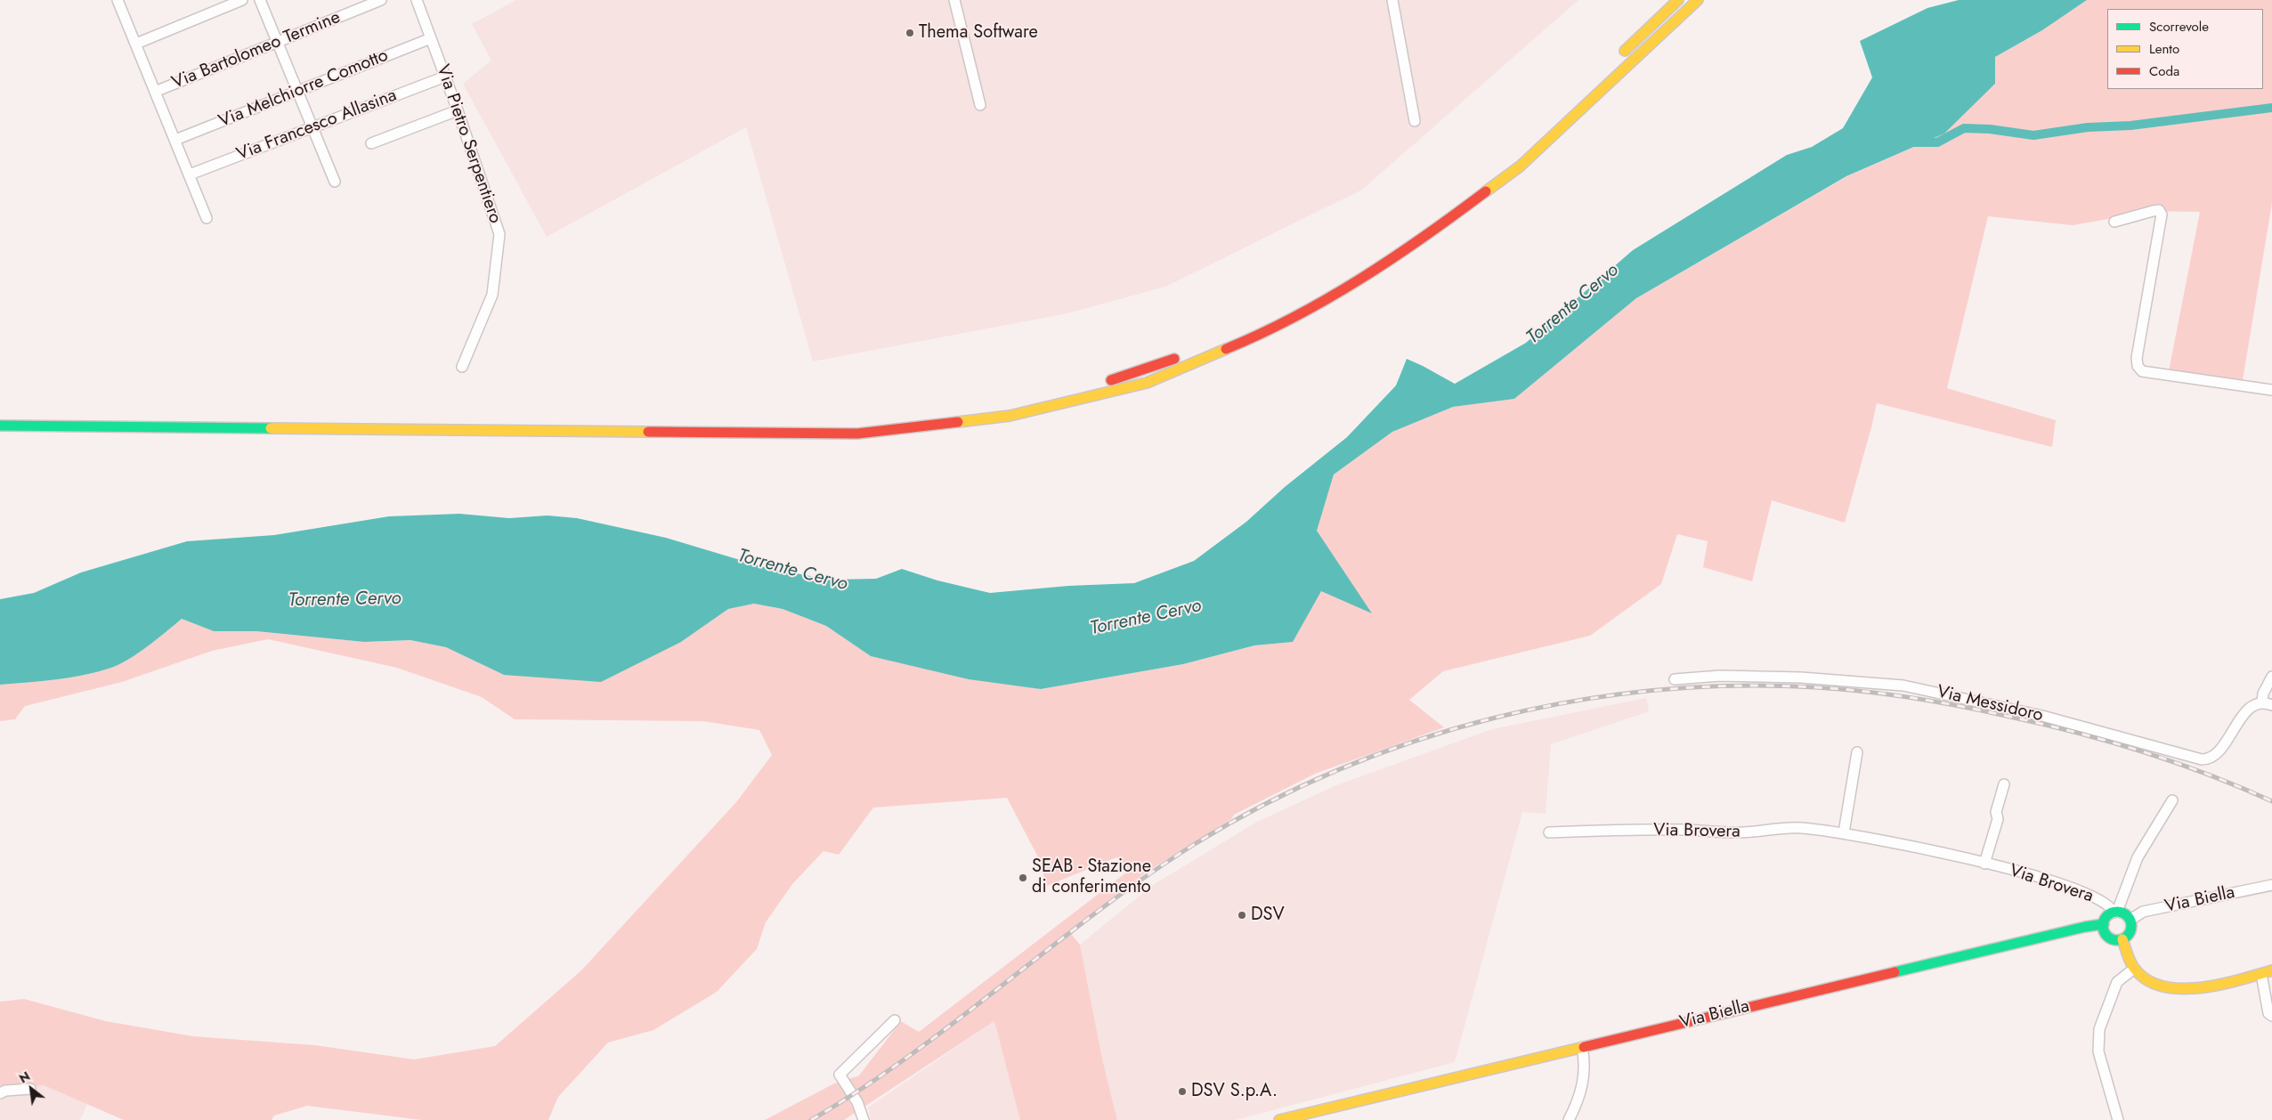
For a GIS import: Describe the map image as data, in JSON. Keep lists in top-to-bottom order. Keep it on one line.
{"streets":{"main road":["Via Biella"],"street":["Via Bartolomeo Termine","Via Melchiorre Comotto","Via Francesco Allasina","Via Pietro Serpentiero","Via Messidoro","Via Brovera"]},"crossings":[["Via Melchiorre Comotto","Via Pietro Serpentiero"],["Via Francesco Allasina","Via Pietro Serpentiero"],["Via Brovera","Via Biella"]],"water":["Torrente Cervo"],"places":["Thema Software","SEAB - Stazione di conferimento","DSV","DSV S.p.A."],"legend":["Scorrevole","Lento","Coda"],"north":"top left"}
